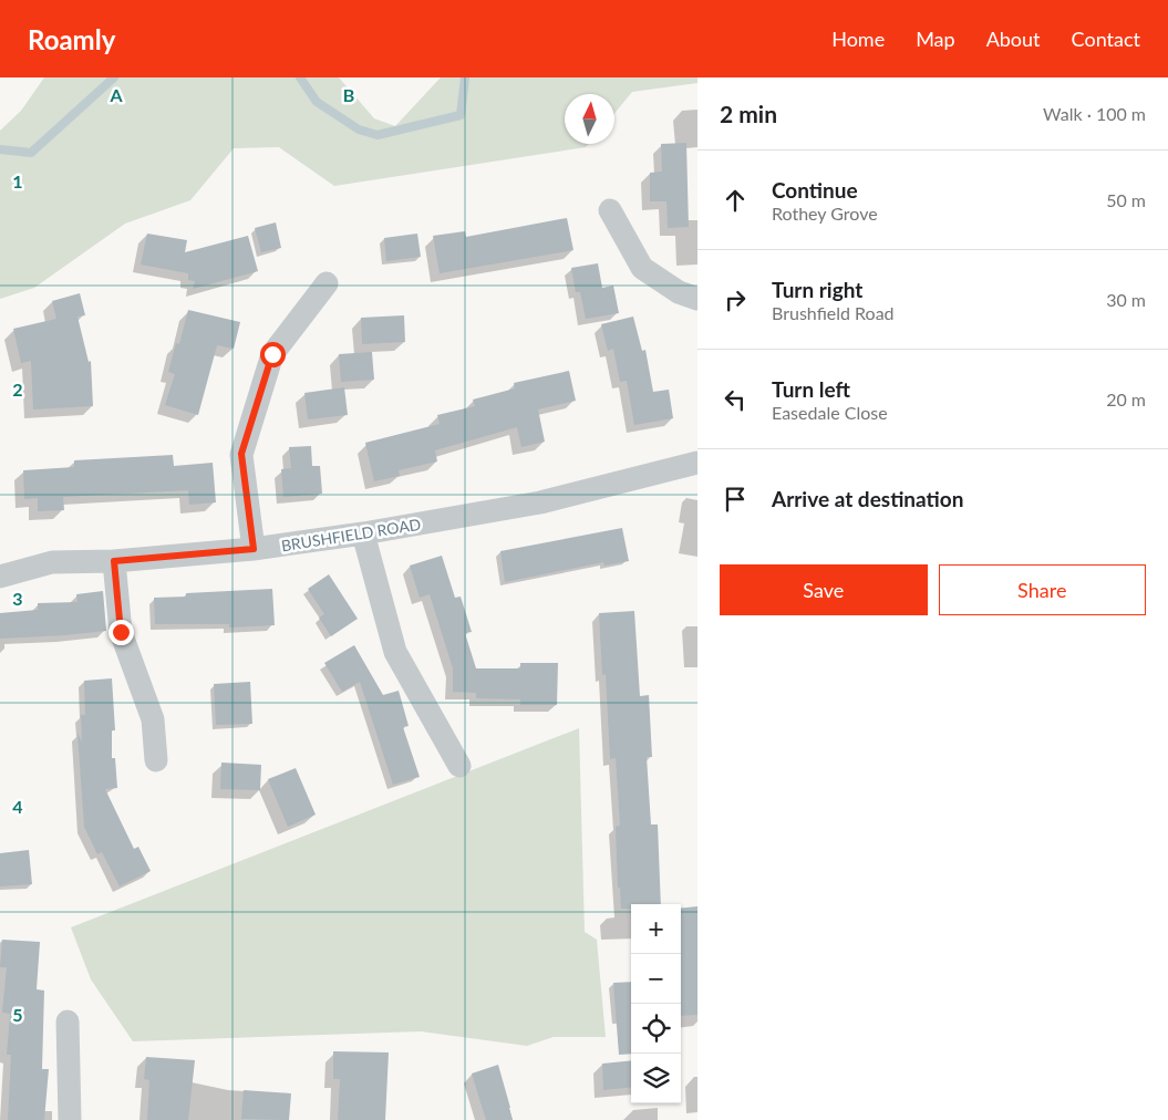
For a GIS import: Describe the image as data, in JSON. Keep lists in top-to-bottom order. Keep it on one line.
{"streets":{"street":["BRUSHFIELD ROAD"]},"north":"top","page":{"header":"Roamly","nav":["Home","Map","About","Contact"],"heading":["2 min","Walk · 100 m"],"list":[["Continue","Rothey Grove","50 m"],["Turn right","Brushfield Road","30 m"],["Turn left","Easedale Close","20 m"],"Arrive at destination"],"buttons":["Save","Share"],"map_buttons":["+","−"]},"grid":{"columns":["A","B"],"rows":["1","2","3","4","5"]}}
